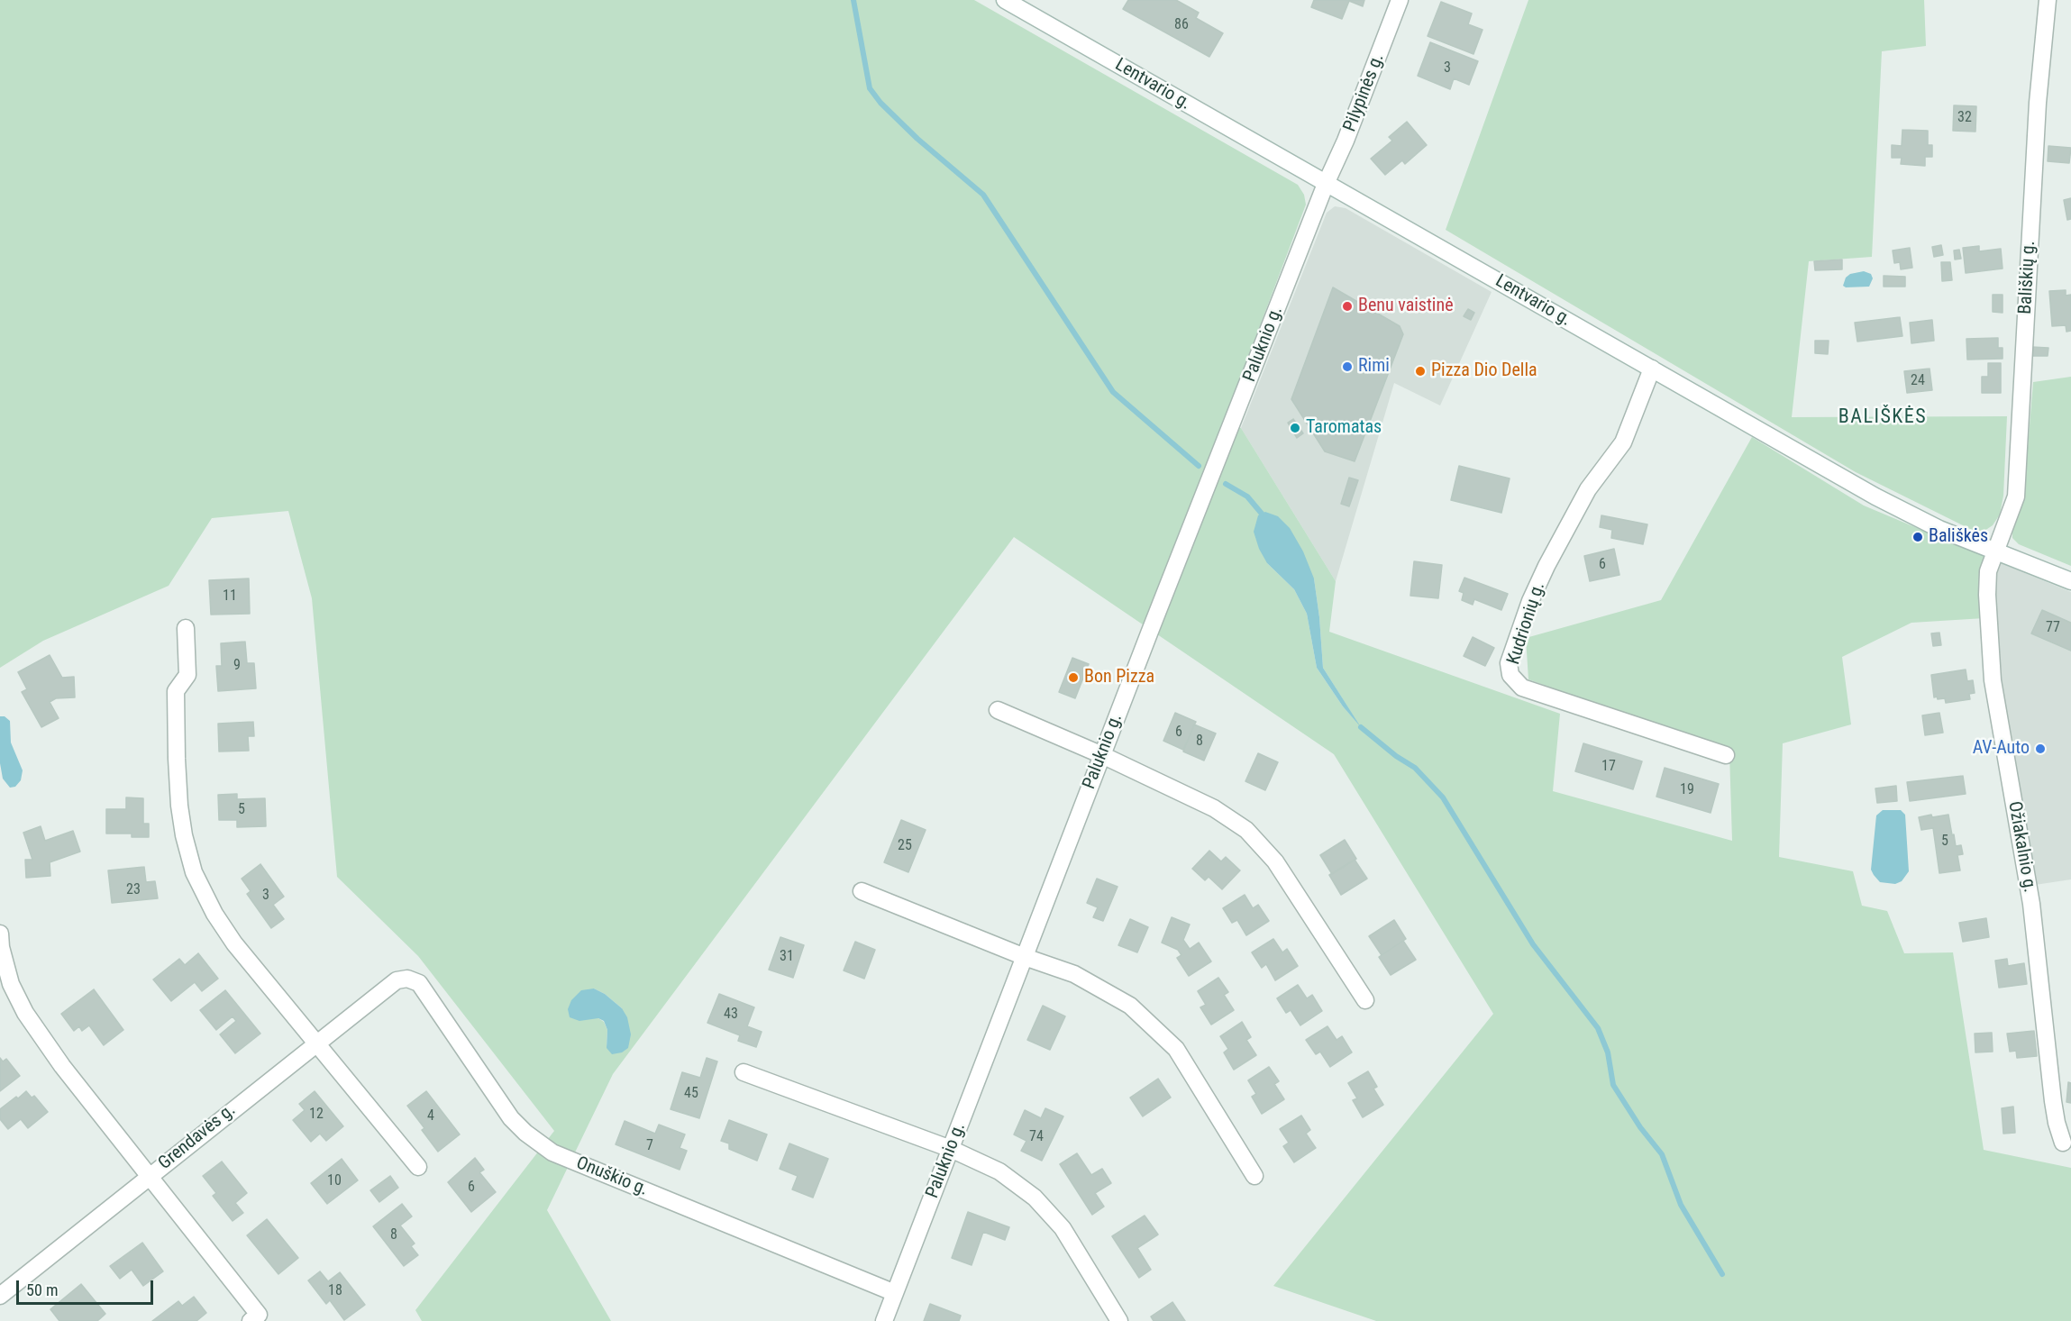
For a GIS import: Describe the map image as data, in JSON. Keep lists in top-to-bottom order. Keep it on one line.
{"streets":{"street":["Lentvario g.","Pilypinės g.","Bališkių g.","Paluknio g.","Kudrionių g.","Ožiakalnio g.","Grendavės g.","Onuškio g."]},"crossings":[["Lentvario g.","Pilypinės g."],["Lentvario g.","Bališkių g."],["Lentvario g.","Paluknio g."],["Lentvario g.","Kudrionių g."],["Lentvario g.","Ožiakalnio g."],["Pilypinės g.","Paluknio g."],["Bališkių g.","Ožiakalnio g."],["Paluknio g.","Onuškio g."],["Grendavės g.","Onuškio g."]],"districts":["BALIŠKĖS"],"places":["Benu vaistinė","Rimi","Pizza Dio Della","Taromatas","Bališkės","Bon Pizza","AV-Auto"],"house_numbers":["86","3","32","24","6","11","77","9","6","8","17","19","5","5","25","23","3","31","43","45","12","4","74","7","10","6","8","18"],"scale_bar":"50 m"}
